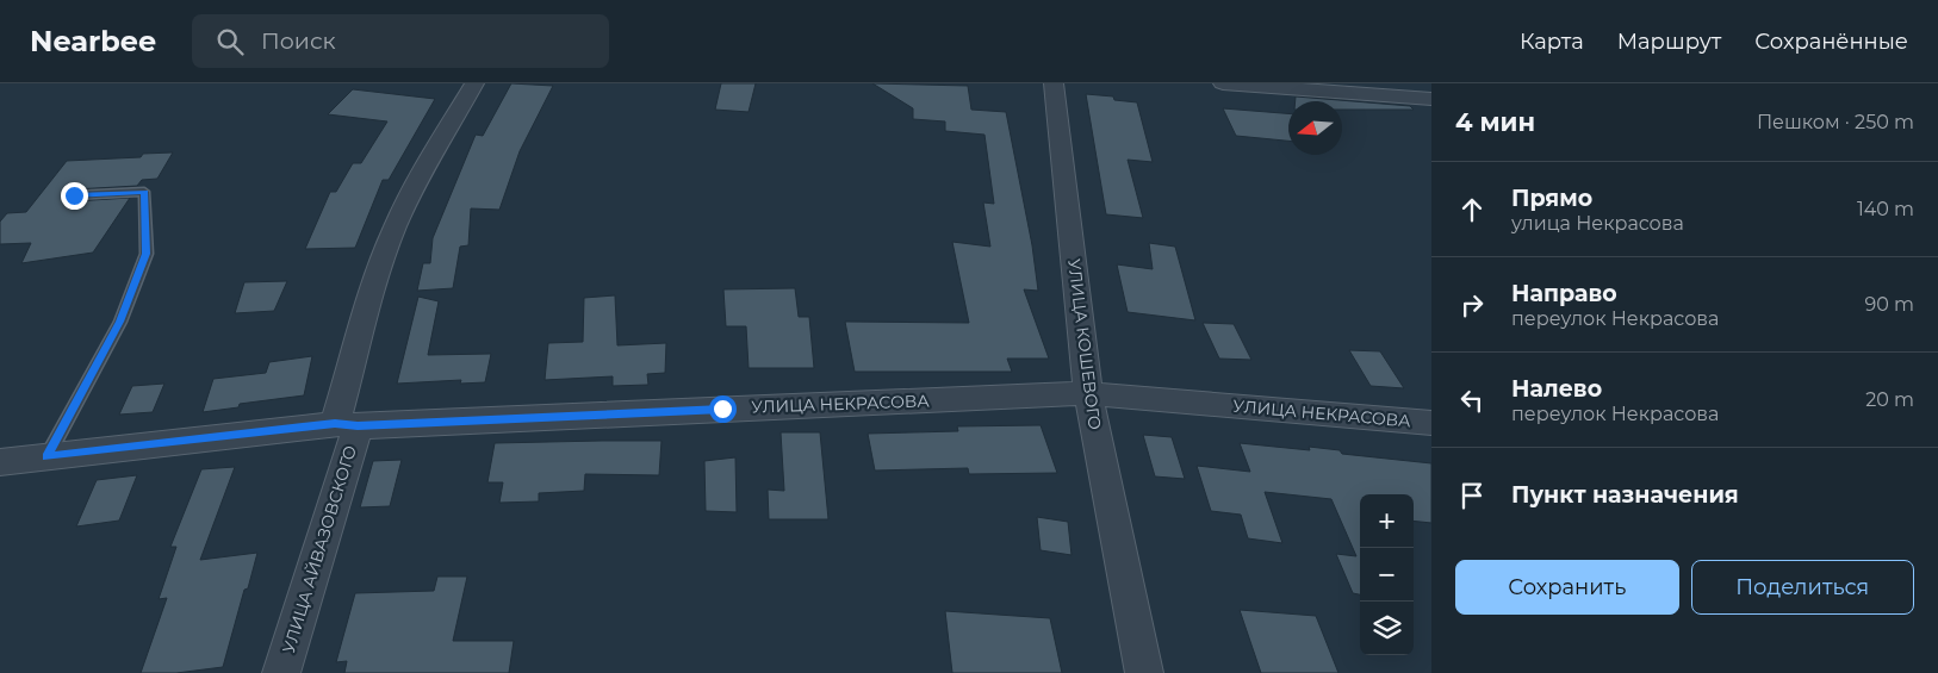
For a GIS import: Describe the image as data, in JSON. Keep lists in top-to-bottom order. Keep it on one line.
{"streets":{"street":["УЛИЦА КОШЕВОГО","УЛИЦА НЕКРАСОВА","УЛИЦА АЙВАЗОВСКОГО"]},"crossings":[["УЛИЦА КОШЕВОГО","УЛИЦА НЕКРАСОВА"],["УЛИЦА НЕКРАСОВА","УЛИЦА АЙВАЗОВСКОГО"]],"north":"left","page":{"header":"Nearbee","search":"Поиск","nav":["Карта","Маршрут","Сохранённые"],"heading":["4 мин","Пешком · 250 m"],"list":[["Прямо","улица Некрасова","140 m"],["Направо","переулок Некрасова","90 m"],["Налево","переулок Некрасова","20 m"],"Пункт назначения"],"map_buttons":["+","−"],"buttons":["Сохранить","Поделиться"]}}
